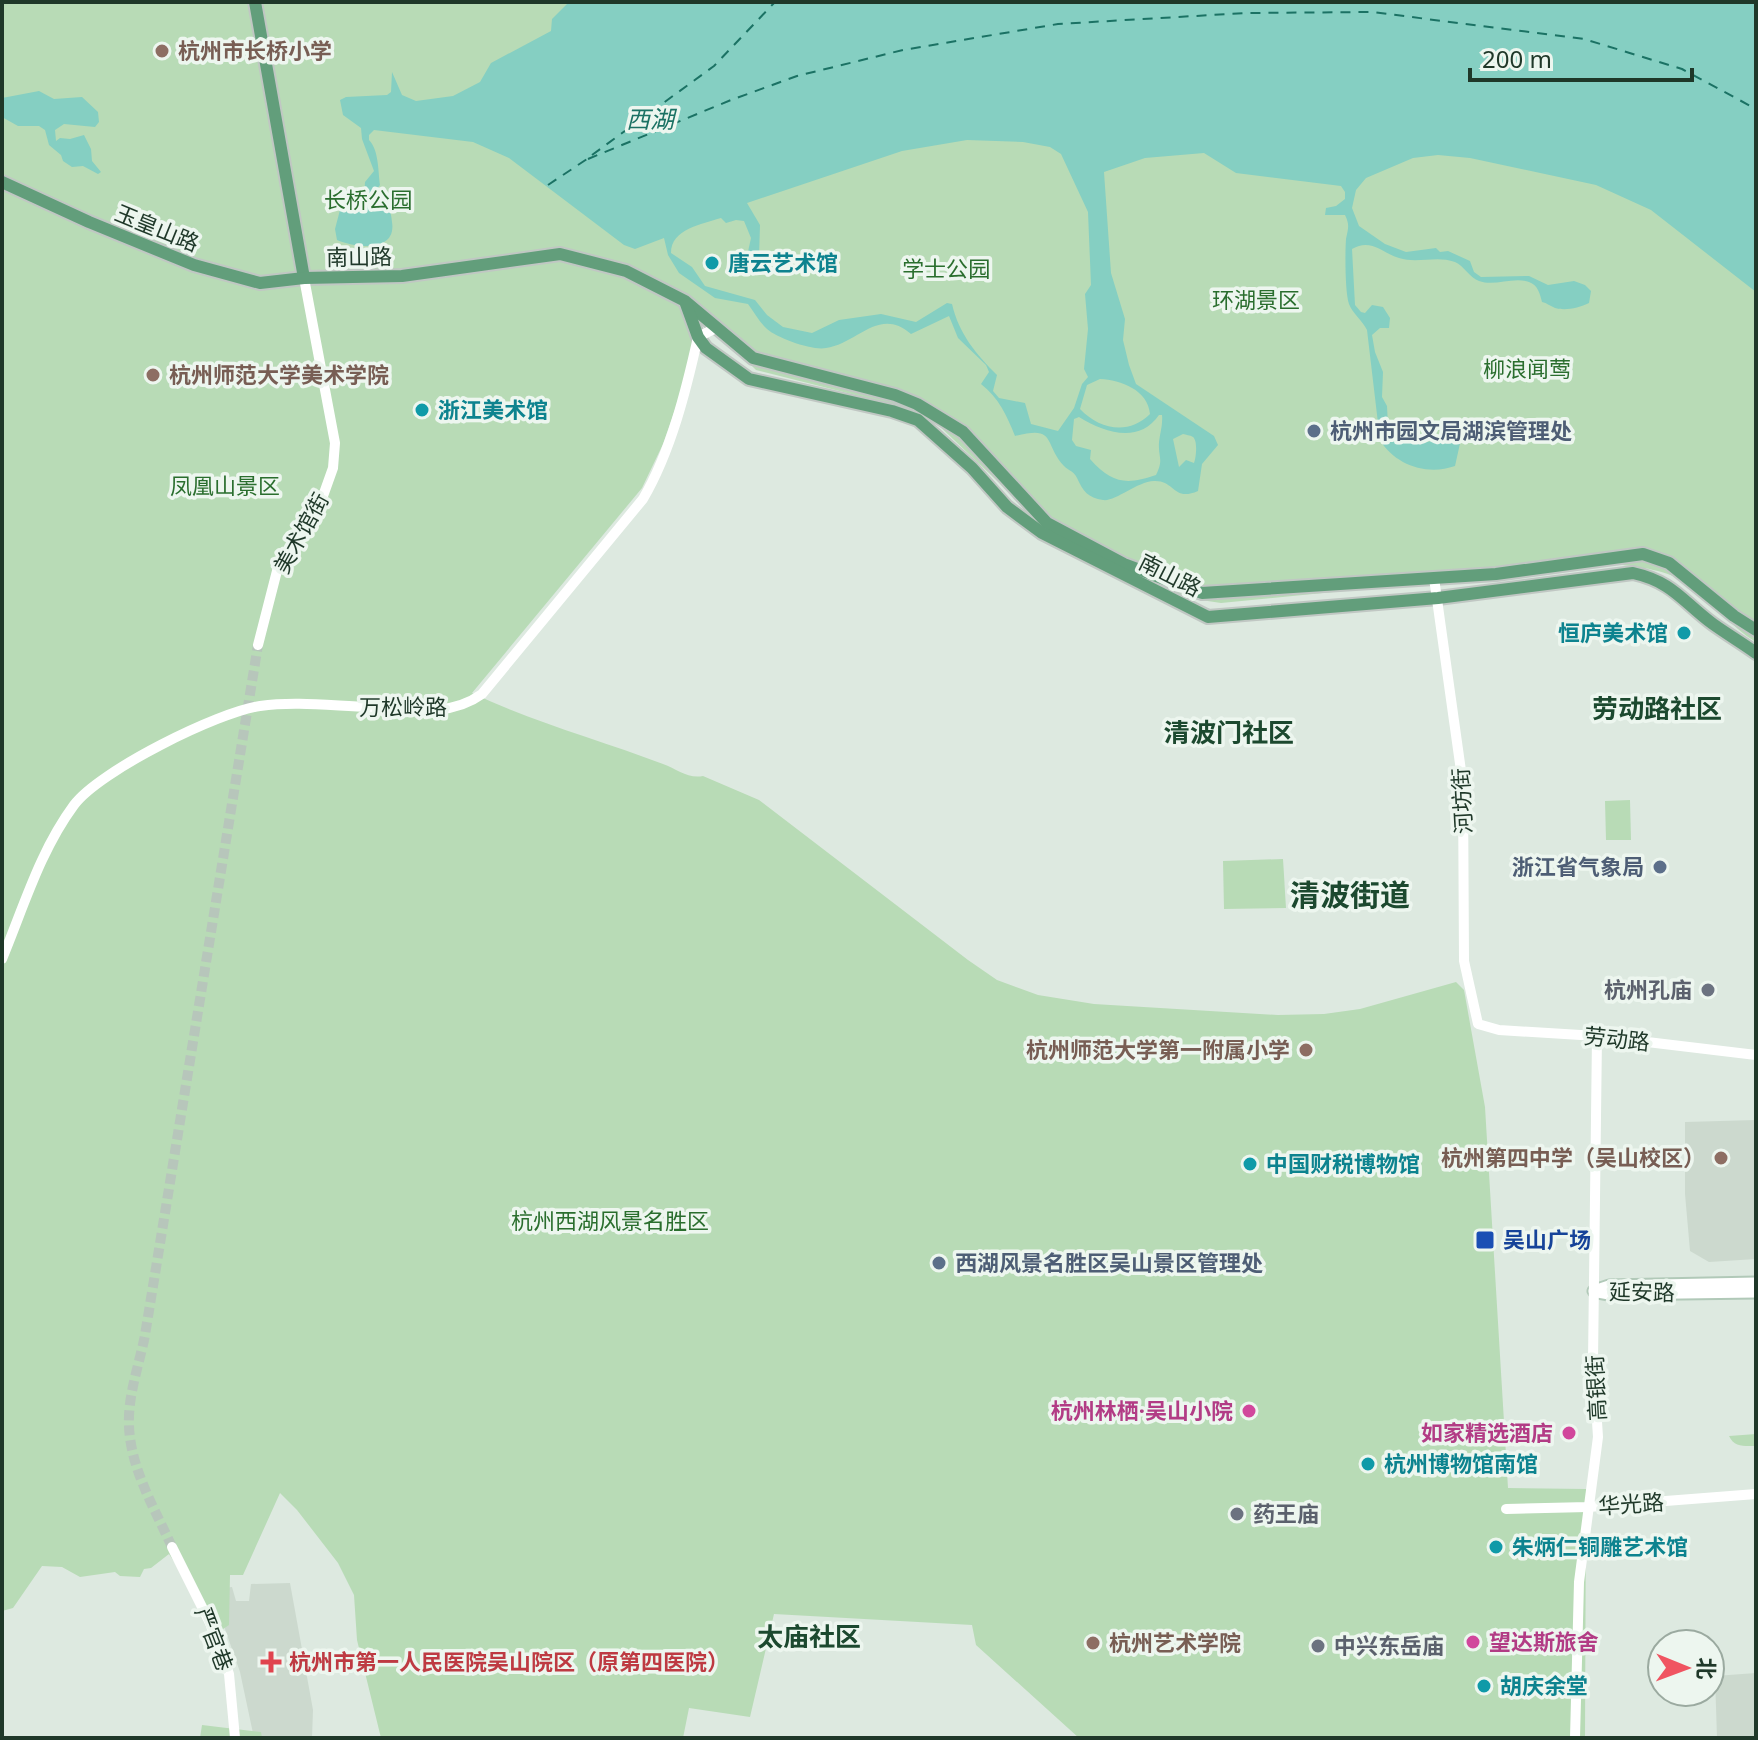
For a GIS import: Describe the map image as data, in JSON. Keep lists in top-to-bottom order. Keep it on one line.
{"streets":{"main road":["玉皇山路","南山路","延安路"],"street":["美术馆街","万松岭路","河坊街","劳动路","高银街","华光路","严官巷"]},"crossings":[["玉皇山路","南山路"],["玉皇山路","美术馆街"],["南山路","美术馆街"],["南山路","万松岭路"],["南山路","河坊街"],["河坊街","劳动路"],["劳动路","高银街"],["延安路","高银街"],["高银街","华光路"]],"districts":["劳动路社区","清波门社区","清波街道","太庙社区"],"water":["西湖"],"parks":["长桥公园","学士公园","环湖景区","柳浪闻莺","凤凰山景区","杭州西湖风景名胜区"],"places":{"other":["杭州市长桥小学","唐云艺术馆","杭州师范大学美术学院","浙江美术馆","杭州市园文局湖滨管理处","恒庐美术馆","浙江省气象局","杭州孔庙","杭州师范大学第一附属小学","杭州第四中学（吴山校区）","中国财税博物馆","西湖风景名胜区吴山景区管理处","杭州林栖·吴山小院","如家精选酒店","杭州博物馆南馆","药王庙","朱炳仁铜雕艺术馆","望达斯旅舍","杭州艺术学院","中兴东岳庙","胡庆余堂"],"transit":["吴山广场"],"health":["杭州市第一人民医院吴山院区（原第四医院）"]},"scale_bar":"200 m","north":"right"}
